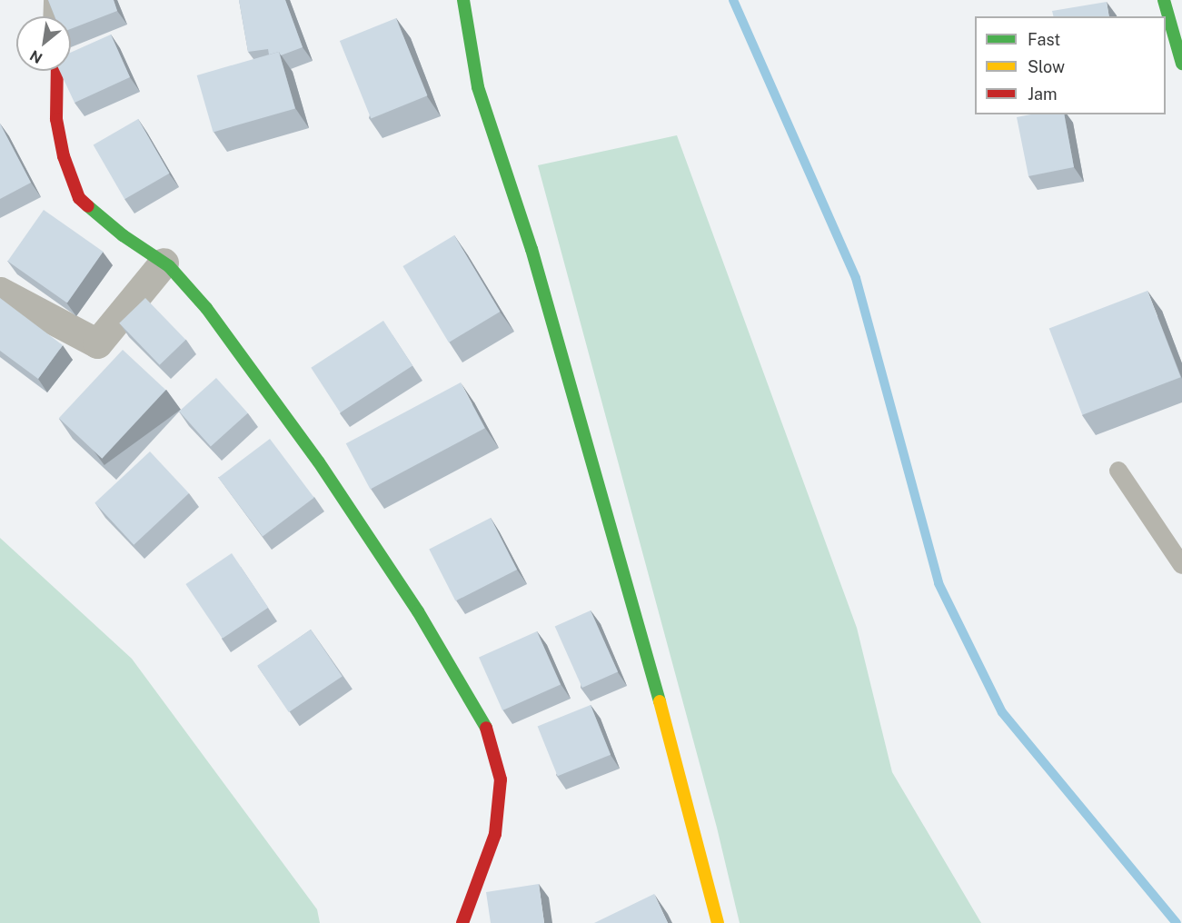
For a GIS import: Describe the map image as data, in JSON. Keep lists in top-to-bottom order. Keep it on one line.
{"legend":["Fast","Slow","Jam"],"north":"bottom left"}
